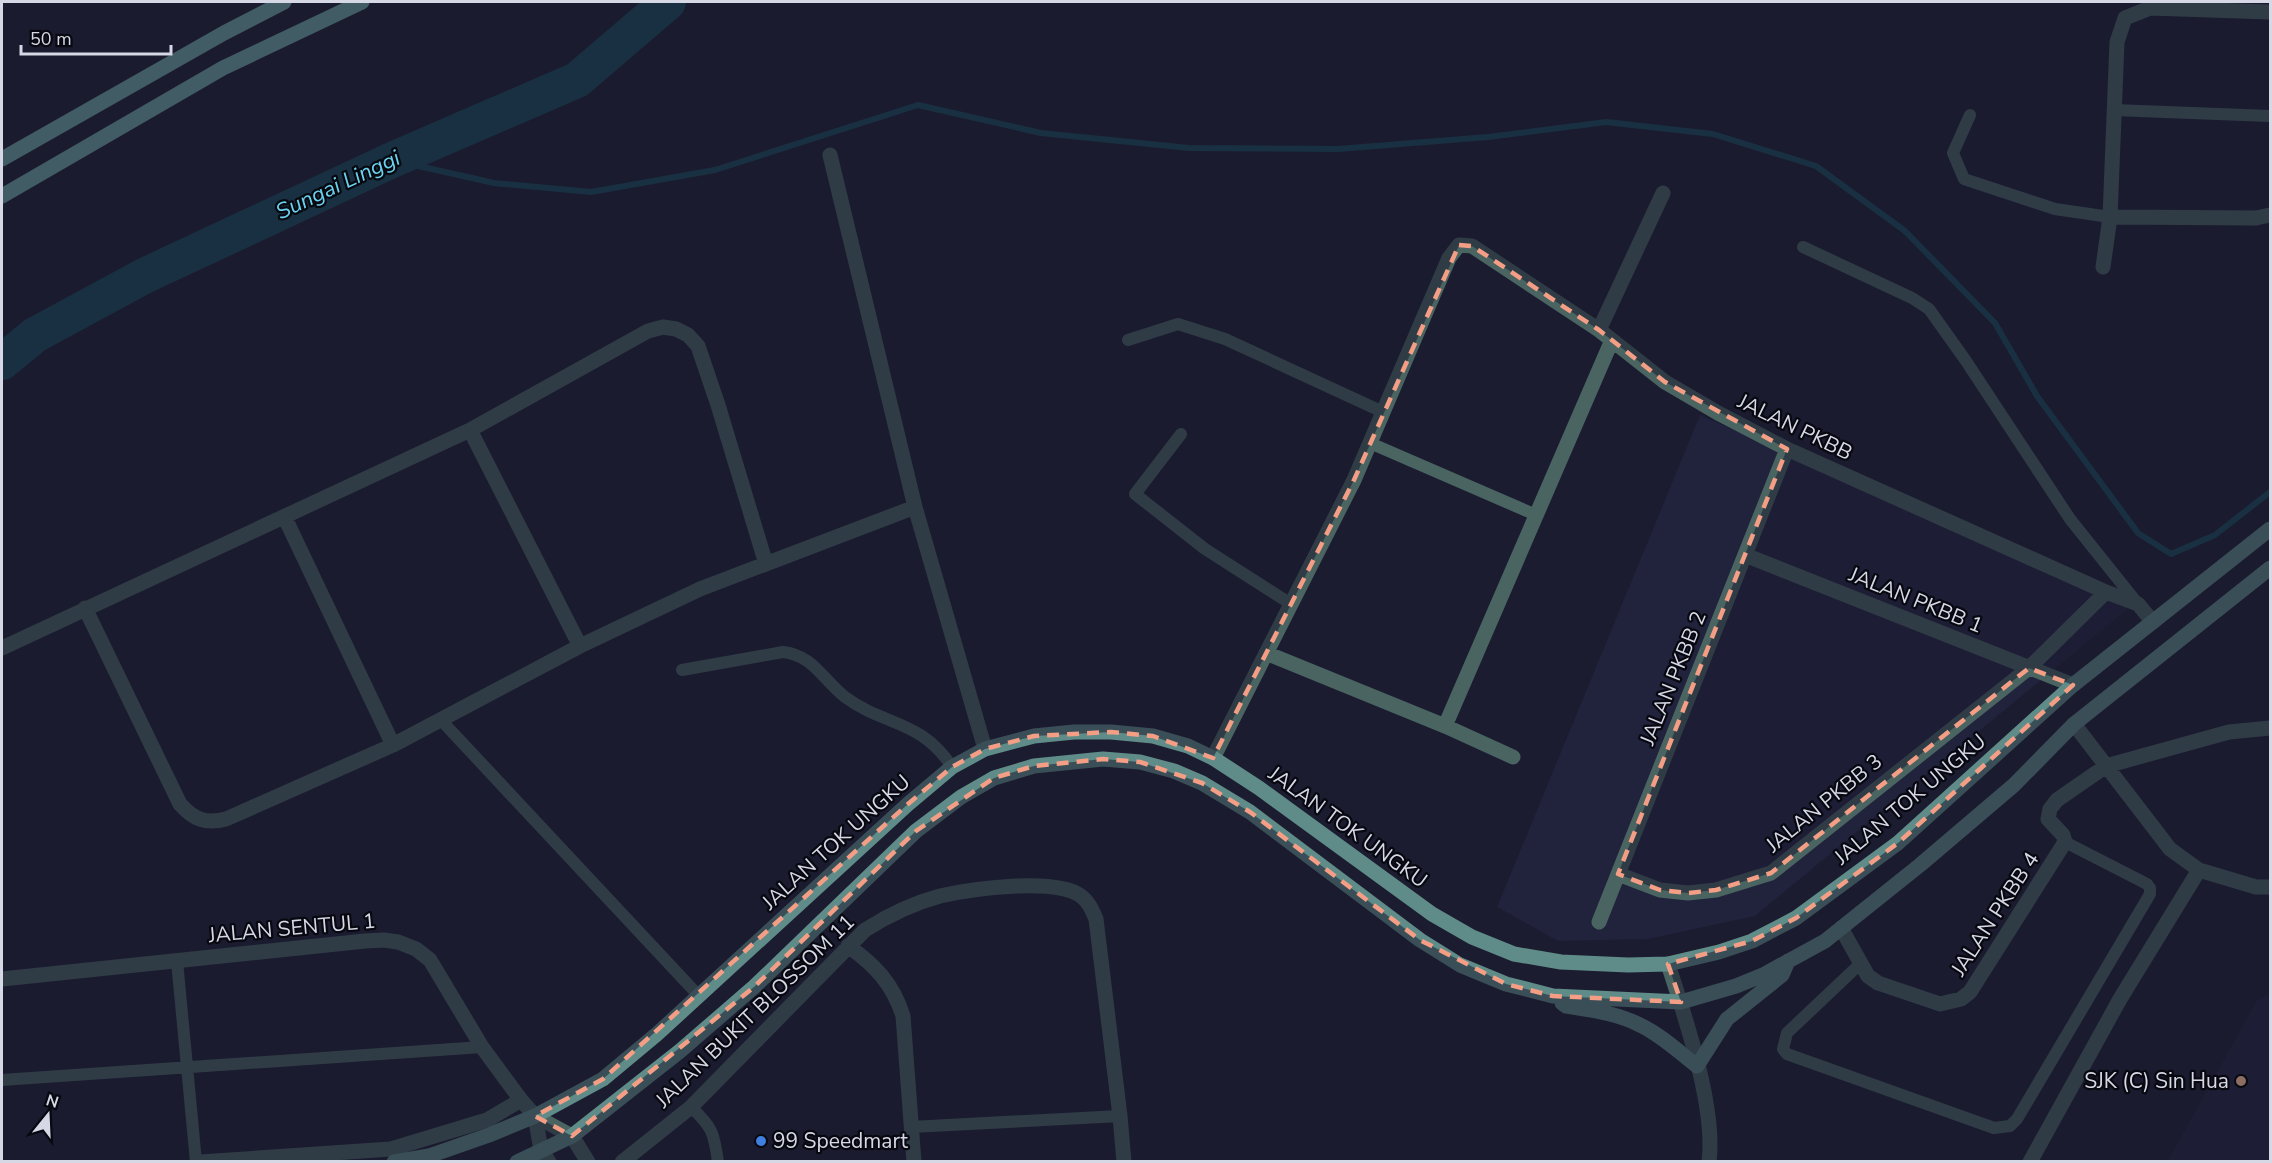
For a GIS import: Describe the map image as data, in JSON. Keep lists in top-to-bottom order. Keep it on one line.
{"streets":{"main road":["JALAN TOK UNGKU"],"street":["JALAN PKBB","JALAN PKBB 1","JALAN PKBB 2","JALAN PKBB 3","JALAN PKBB 4","JALAN SENTUL 1","JALAN BUKIT BLOSSOM 11"]},"crossings":[["JALAN PKBB","JALAN PKBB 2"],["JALAN PKBB","JALAN PKBB 3"],["JALAN PKBB 1","JALAN PKBB 2"],["JALAN PKBB 1","JALAN TOK UNGKU"],["JALAN PKBB 1","JALAN PKBB 3"],["JALAN PKBB 2","JALAN PKBB 3"],["JALAN TOK UNGKU","JALAN SENTUL 1"]],"water":["Sungai Linggi"],"places":["SJK (C) Sin Hua","99 Speedmart"],"scale_bar":"50 m","north":"top"}
